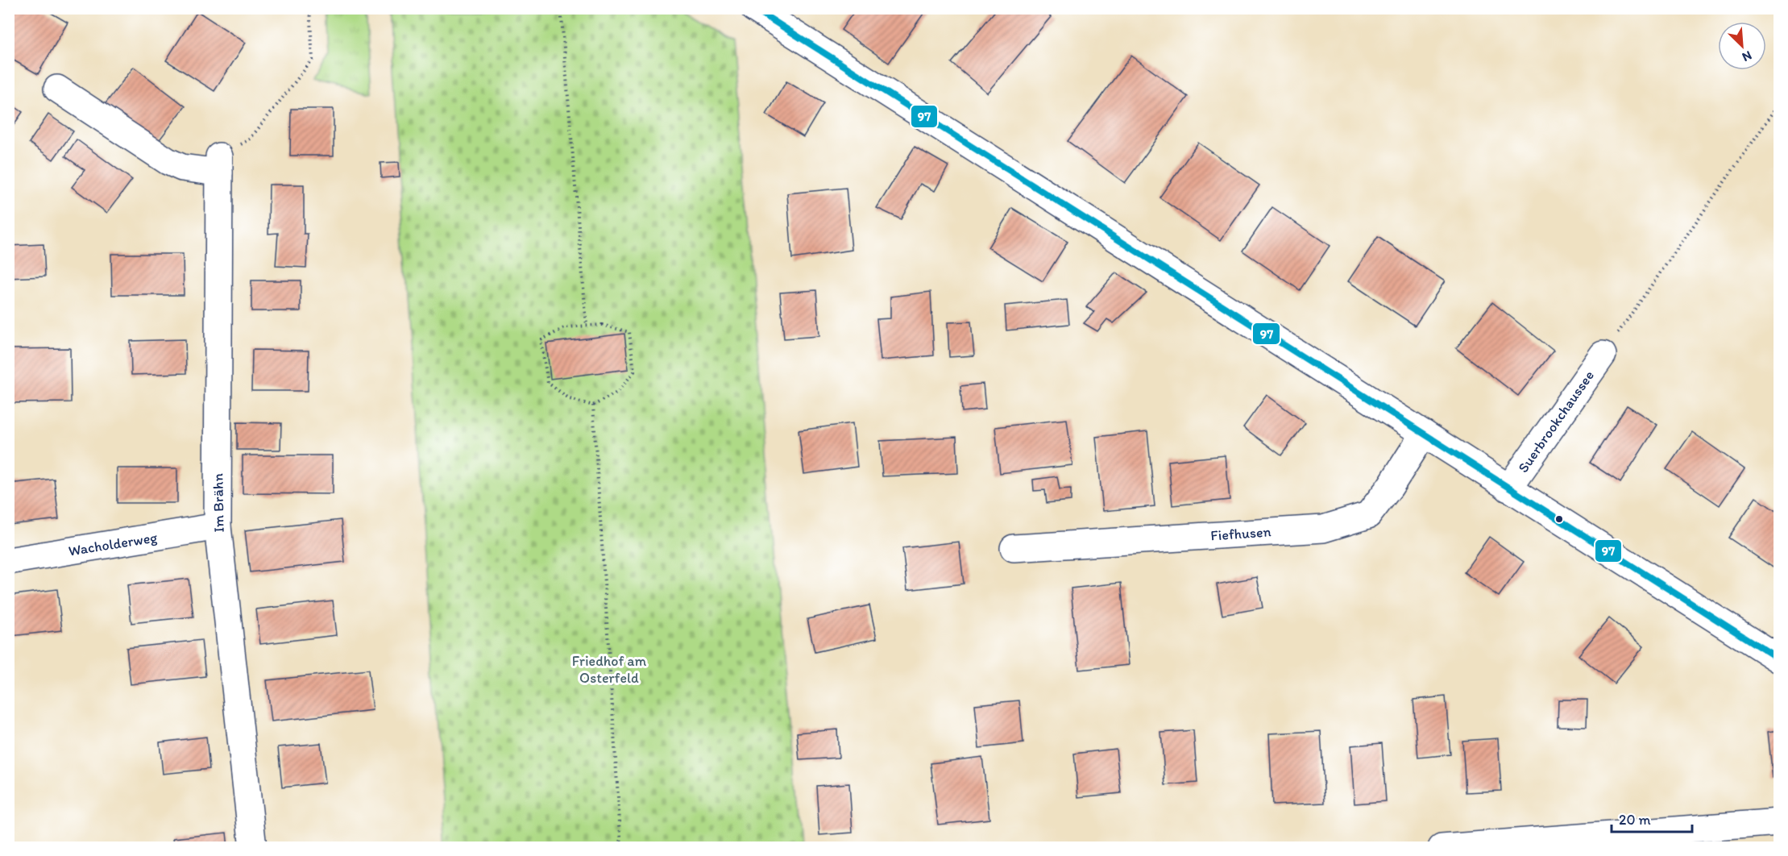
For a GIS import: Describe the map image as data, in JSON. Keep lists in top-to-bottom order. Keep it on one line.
{"streets":{"street":["Suerbrookchaussee","Im Brähn","Fiefhusen","Wacholderweg"]},"crossings":[["Im Brähn","Wacholderweg"]],"parks":["Friedhof am Osterfeld"],"lines":["transit line 97"],"scale_bar":"20 m","north":"bottom right"}
